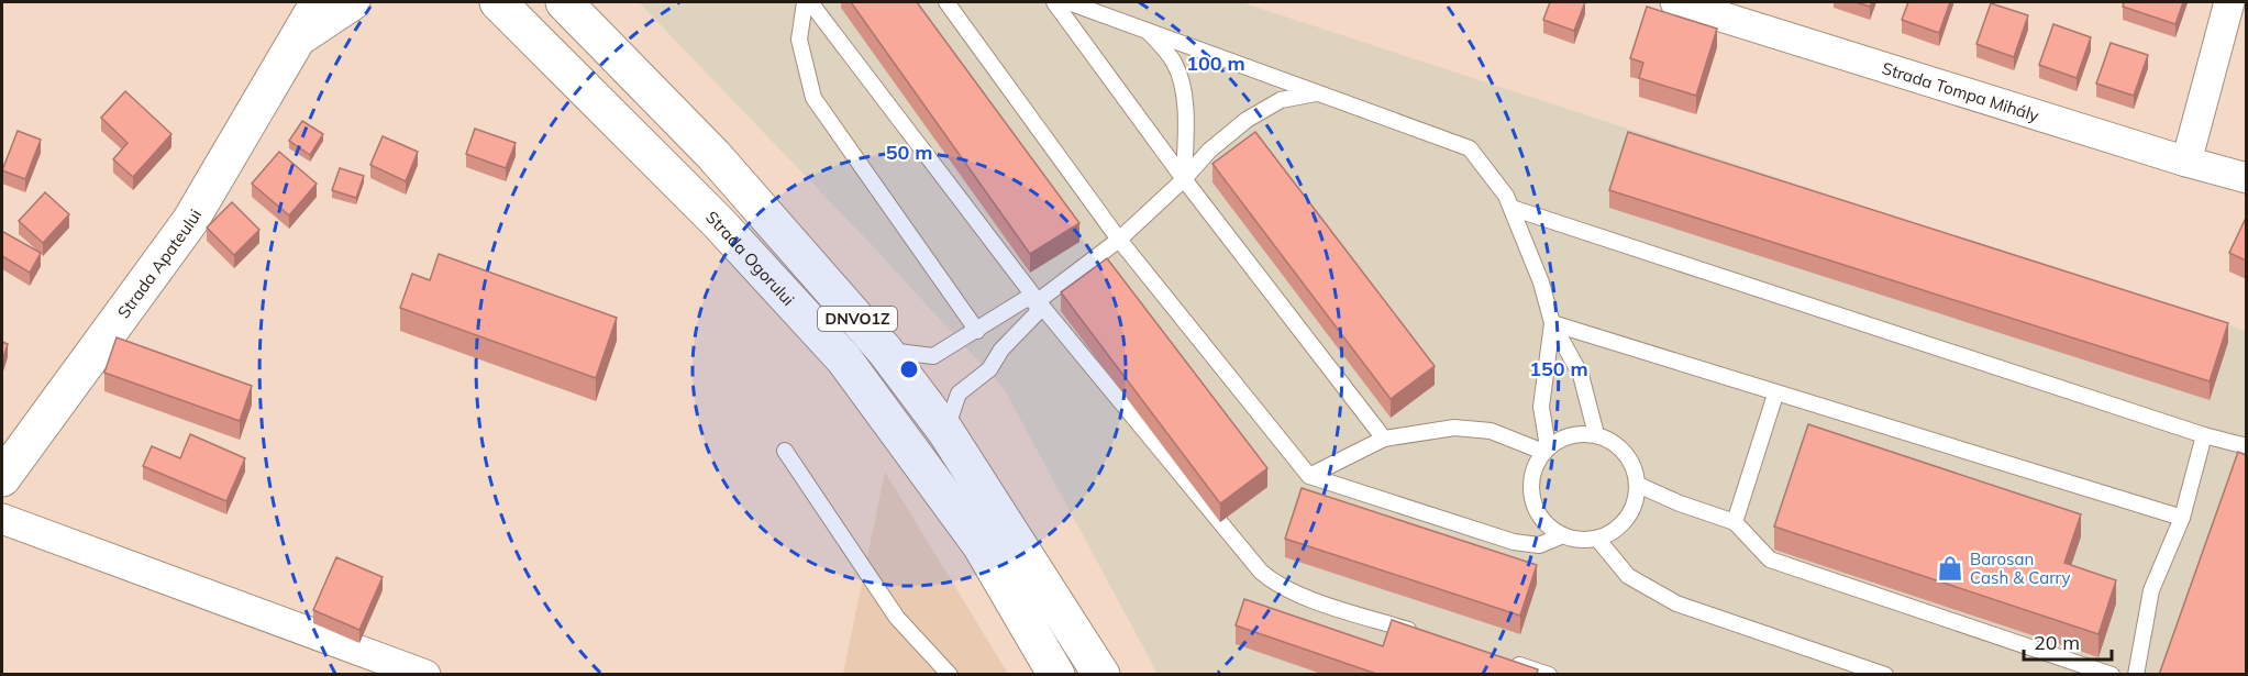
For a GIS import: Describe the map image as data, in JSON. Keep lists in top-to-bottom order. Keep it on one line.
{"streets":{"main road":["Strada Ogorului","Strada Apateului","DNVO1Z"],"street":["Strada Tompa Mihály"]},"places":{"shop":["Barosan Cash & Carry"]},"scale_bar":"20 m","rings":["100 m","50 m","150 m"]}
